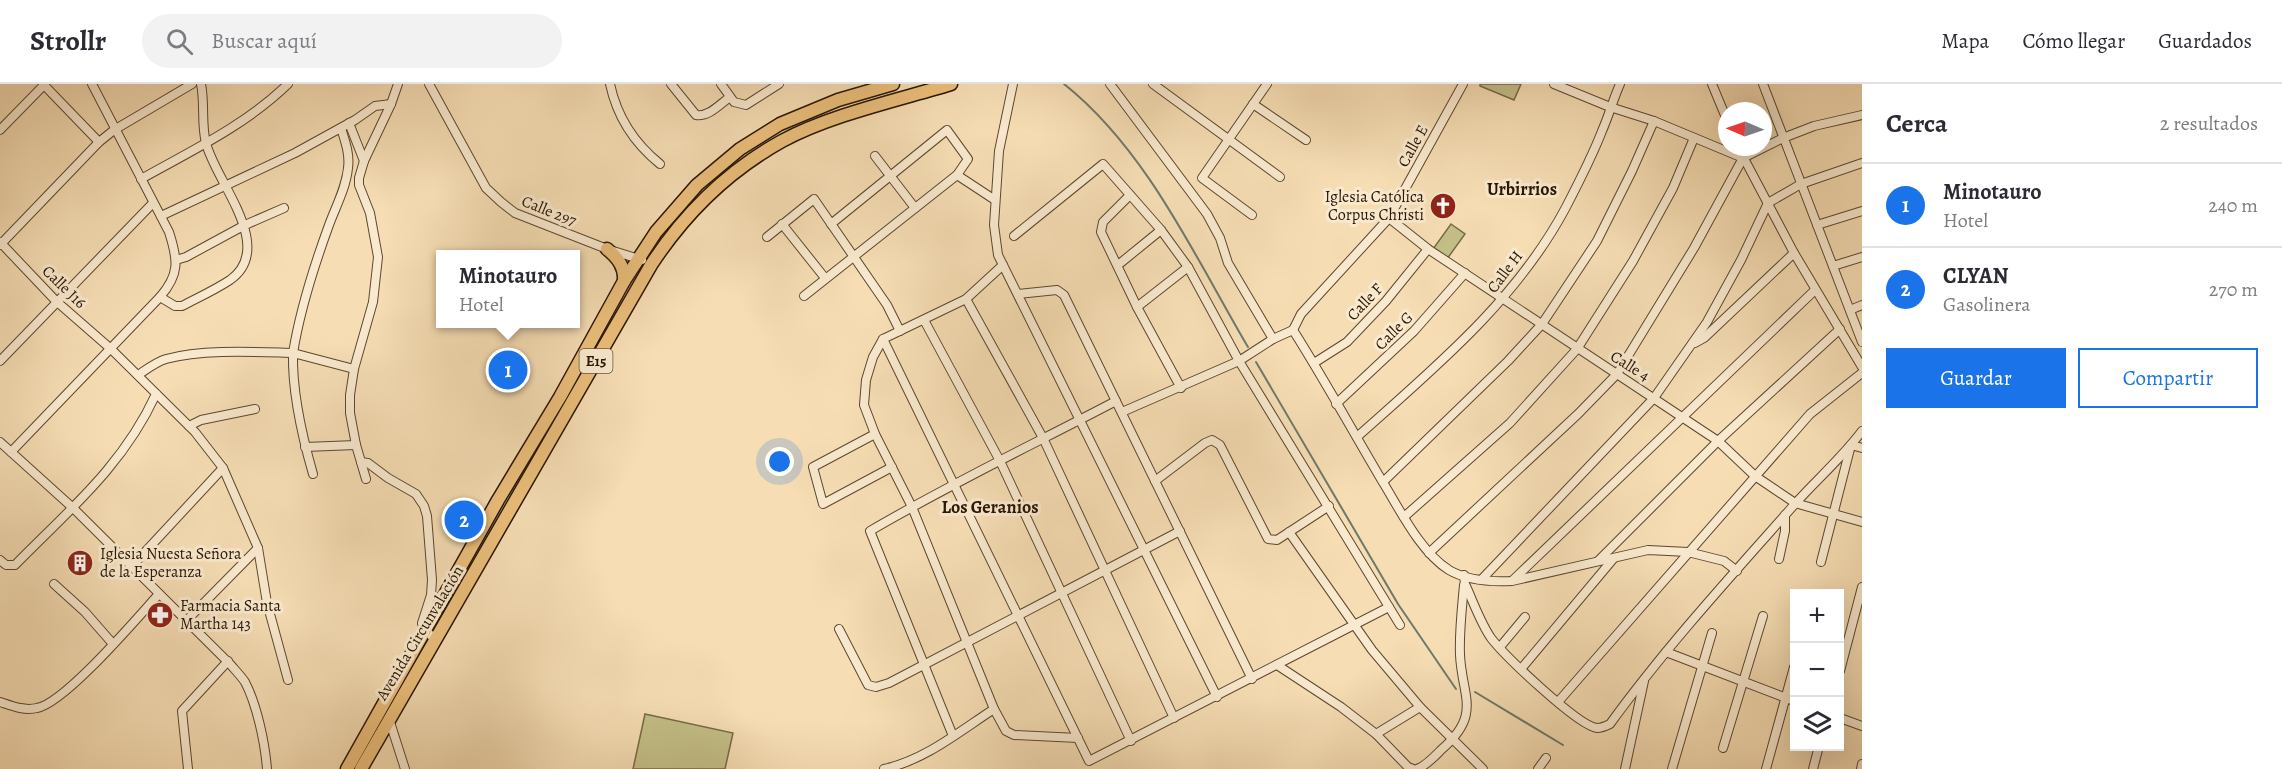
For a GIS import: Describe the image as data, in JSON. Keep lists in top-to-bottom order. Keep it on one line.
{"streets":{"highway":["E15","Avenida Circunvalación"],"street":["Calle E","Calle 297","Calle H","Calle J16","Calle F","Calle G","Calle 4"]},"crossings":[["Calle E","Calle 4"],["Calle 297","Avenida Circunvalación"],["Calle H","Calle 4"],["Calle F","Calle 4"],["Calle G","Calle 4"]],"districts":["Urbirrios","Los Geranios"],"places":{"church":["Iglesia Católica Corpus Christi"],"building":["Iglesia Nuesta Señora de la Esperanza"],"pharmacy":["Farmacia Santa Martha 143"]},"north":"left","page":{"header":"Strollr","search":"Buscar aquí","nav":["Mapa","Cómo llegar","Guardados"],"heading":["Cerca","2 resultados"],"list":[{"mark":"1","name":"Minotauro","note":"Hotel","value":"240 m"},{"mark":"2","name":"CLYAN","note":"Gasolinera","value":"270 m"}],"popup":["Minotauro","Hotel"],"buttons":["Guardar","Compartir"],"pins":["1","2"],"map_buttons":["+","−"]}}
